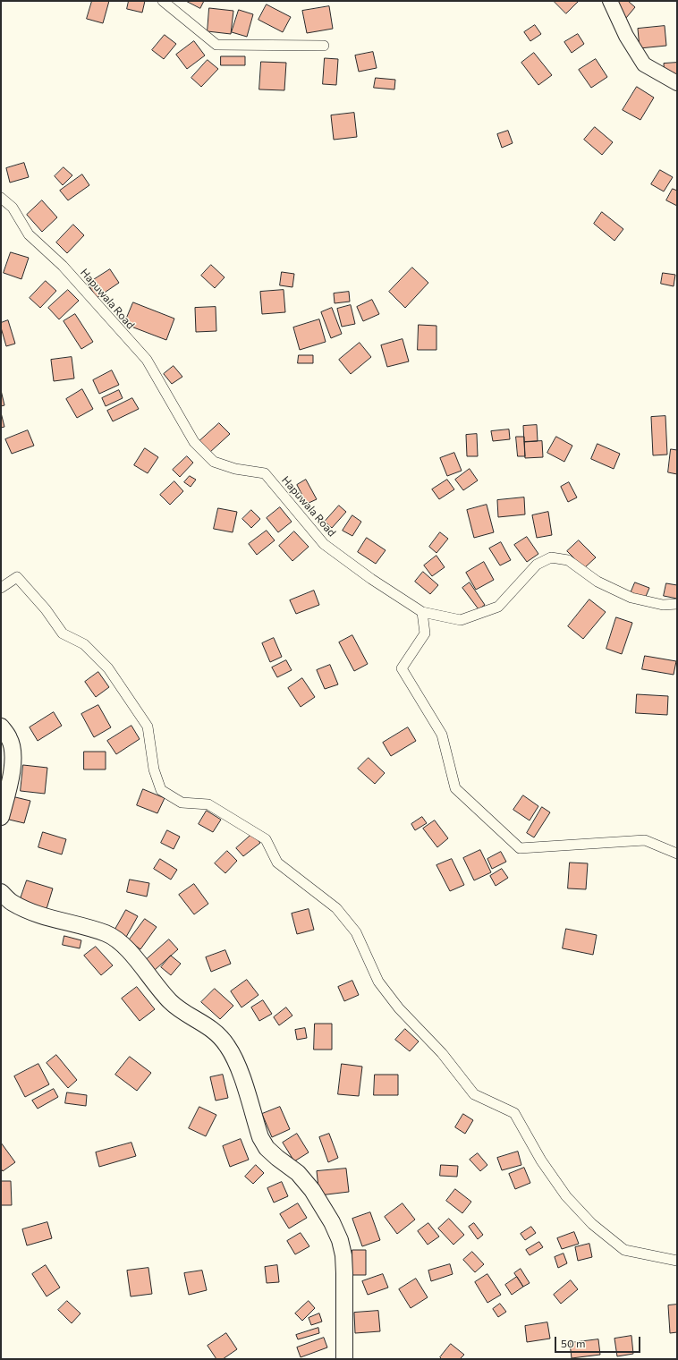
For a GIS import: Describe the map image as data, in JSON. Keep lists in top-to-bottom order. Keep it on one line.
{"streets":{"street":["Hapuwala Road"]},"scale_bar":"50 m"}
